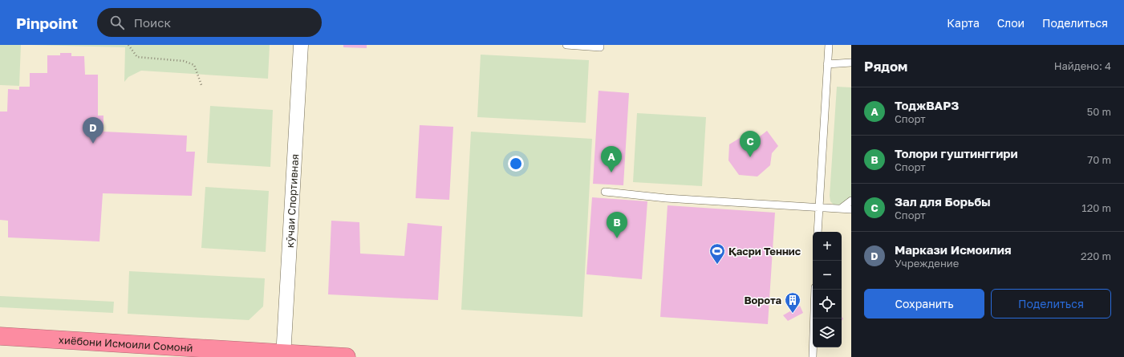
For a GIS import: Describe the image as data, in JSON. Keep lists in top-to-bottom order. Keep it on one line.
{"streets":{"highway":["хиёбони Исмоили Сомонӣ"],"street":["кӯчаи Спортивная"]},"crossings":[["кӯчаи Спортивная","хиёбони Исмоили Сомонӣ"]],"places":{"sports":["Қасри Теннис"],"building":["Ворота"]},"page":{"header":"Pinpoint","search":"Поиск","nav":["Карта","Слои","Поделиться"],"heading":["Рядом","Найдено: 4"],"list":[{"mark":"A","name":"ТоджВАРЗ","note":"Спорт","value":"50 m"},{"mark":"B","name":"Толори гуштинггири","note":"Спорт","value":"70 m"},{"mark":"C","name":"Зал для Борьбы","note":"Спорт","value":"120 m"},{"mark":"D","name":"Маркази Исмоилия","note":"Учреждение","value":"220 m"}],"pins":["D","C","A","B"],"map_buttons":["+","−"],"buttons":["Сохранить","Поделиться"]}}
